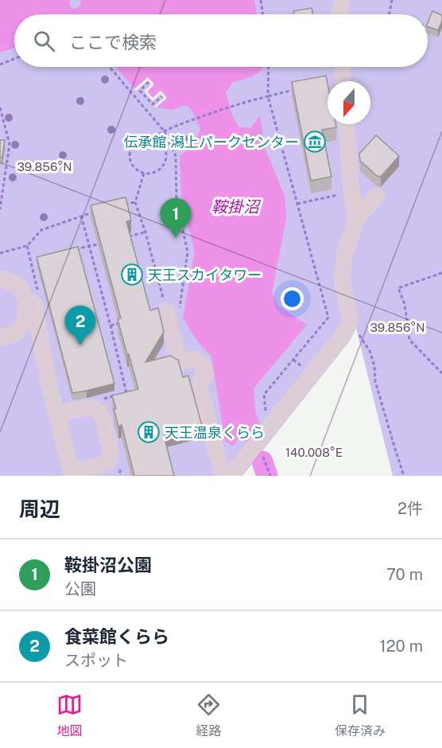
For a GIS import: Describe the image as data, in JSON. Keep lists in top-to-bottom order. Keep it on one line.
{"water":["鞍掛沼"],"places":{"museum":["伝承館 潟上パークセンター"],"building":["天王スカイタワー","天王温泉くらら"]},"north":"bottom","page":{"search":"ここで検索","pins":["1","2"],"heading":["周辺","2件"],"list":[{"mark":"1","name":"鞍掛沼公園","note":"公園","value":"70 m"},{"mark":"2","name":"食菜館くらら","note":"スポット","value":"120 m"}],"nav":["地図","経路","保存済み"]},"coordinates":["39.856°N","140.008°E"]}
